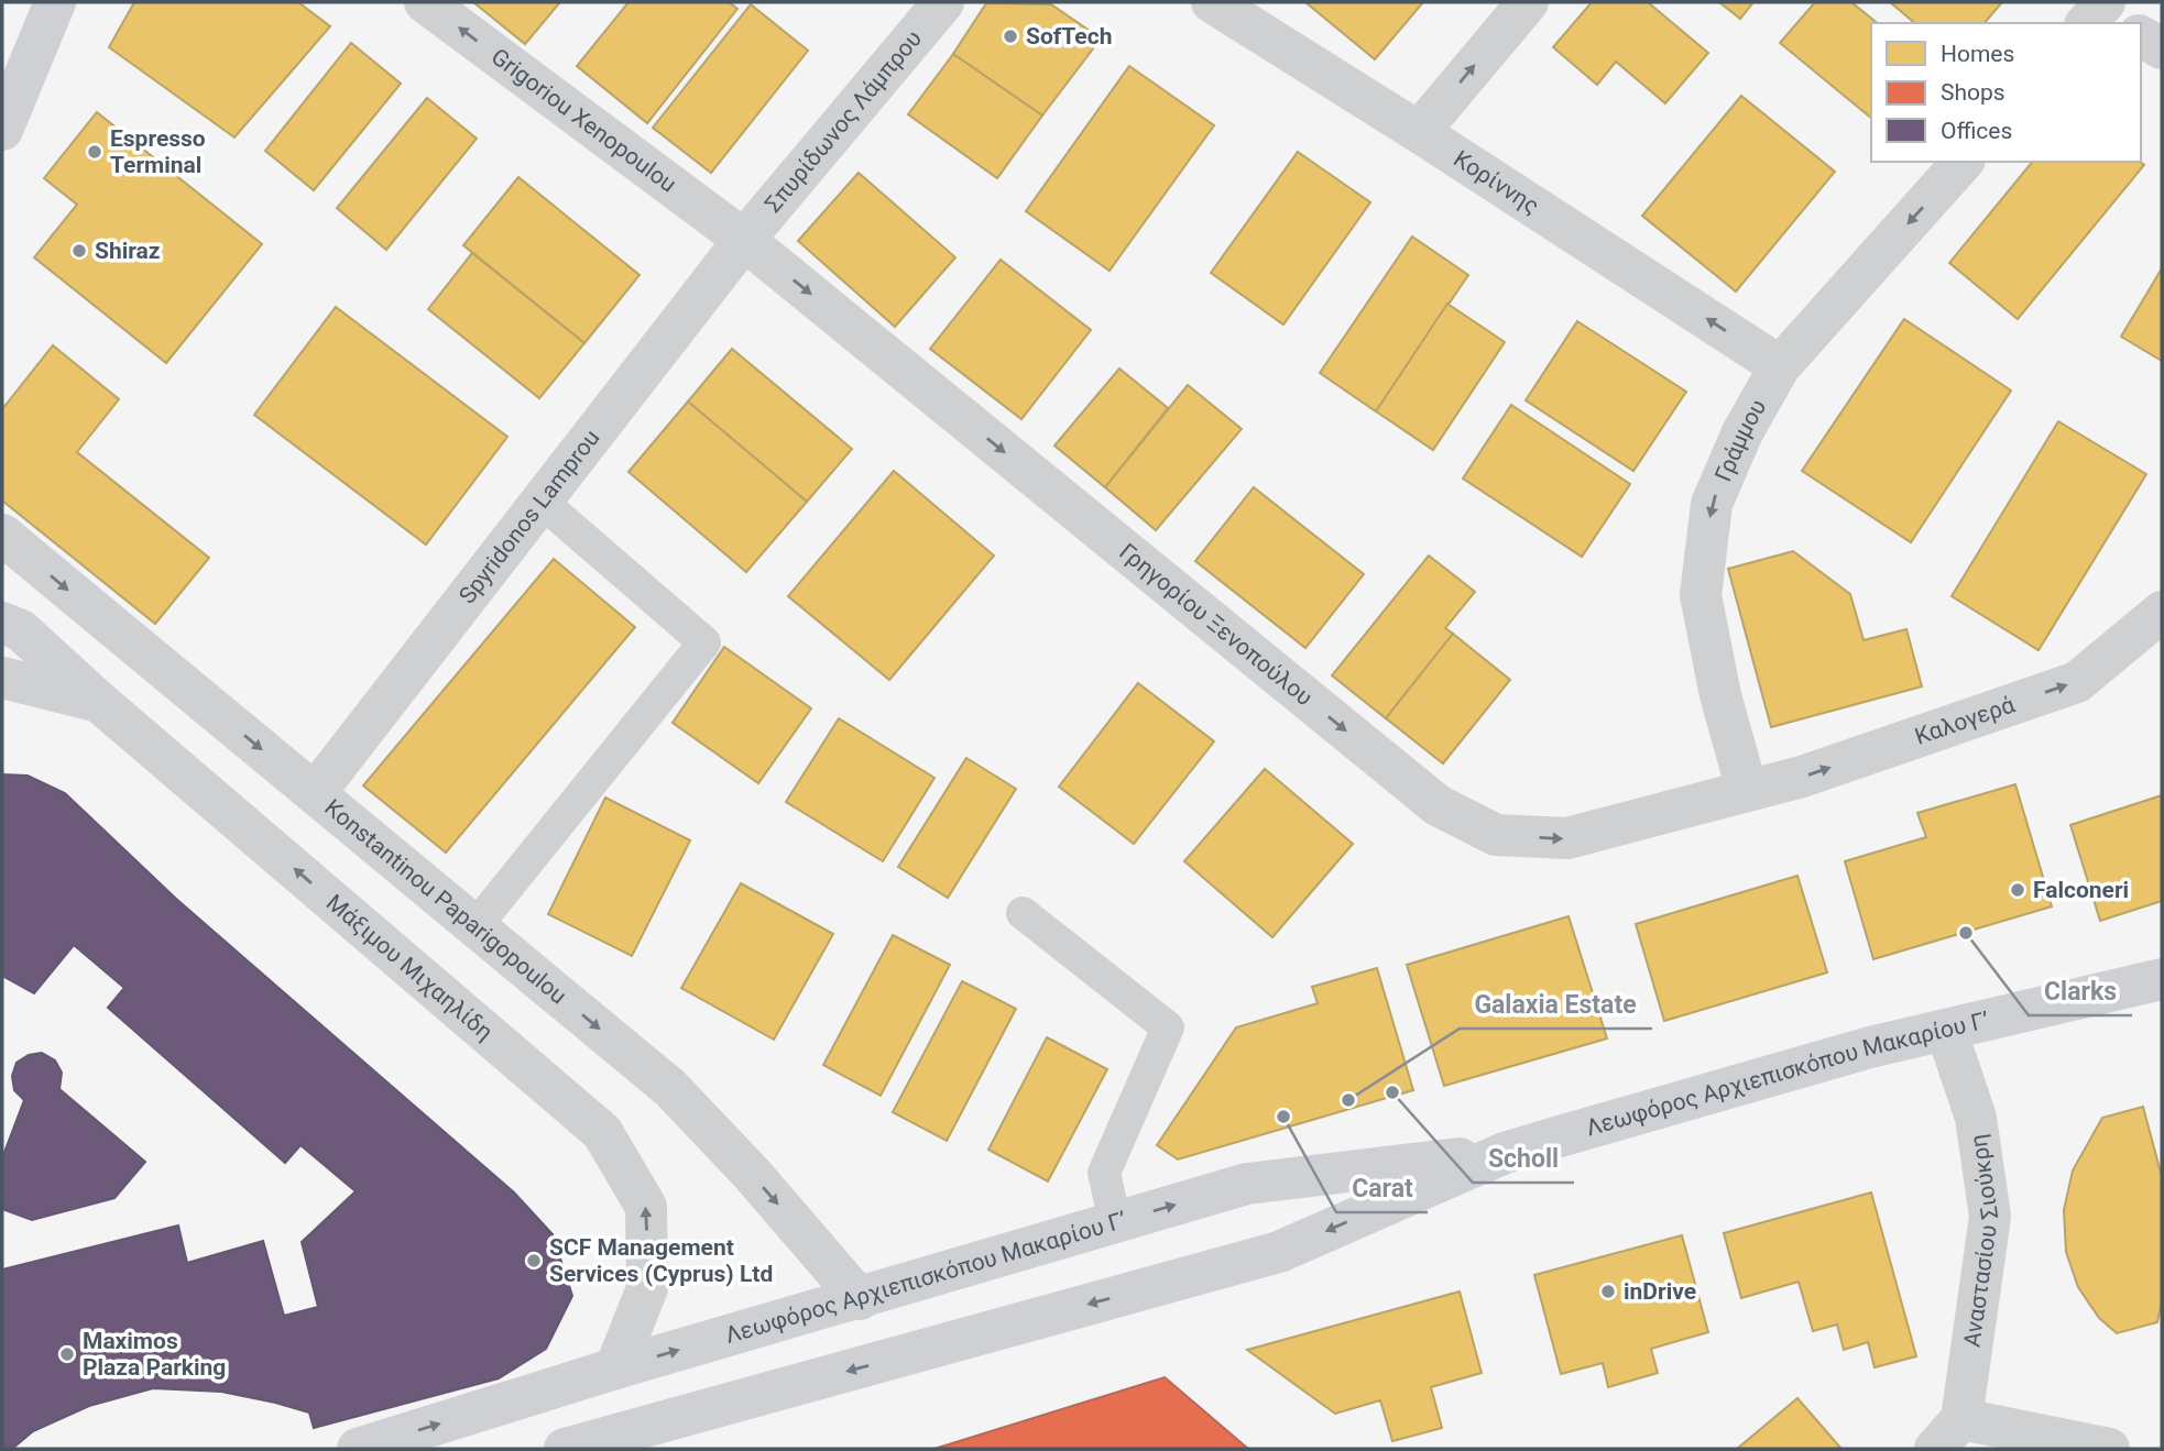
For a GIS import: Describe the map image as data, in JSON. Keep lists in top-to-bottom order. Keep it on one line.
{"streets":{"main road":["Λεωφόρος Αρχιεπισκόπου Μακαρίου Γ’"],"street":["Grigoriou Xenopoulou","Σπυρίδωνος Λάμπρου","Κορίννης","Γράμμου","Spyridonos Lamprou","Γρηγορίου Ξενοπούλου","Καλογερά","Konstantinou Paparigopoulou","Μάξιμου Μιχαηλίδη","Αναστασίου Σιούκρη"]},"crossings":[["Grigoriou Xenopoulou","Σπυρίδωνος Λάμπρου"],["Grigoriou Xenopoulou","Spyridonos Lamprou"],["Grigoriou Xenopoulou","Γρηγορίου Ξενοπούλου"],["Σπυρίδωνος Λάμπρου","Spyridonos Lamprou"],["Σπυρίδωνος Λάμπρου","Γρηγορίου Ξενοπούλου"],["Κορίννης","Γράμμου"],["Γράμμου","Γρηγορίου Ξενοπούλου"],["Γράμμου","Καλογερά"],["Spyridonos Lamprou","Γρηγορίου Ξενοπούλου"],["Spyridonos Lamprou","Konstantinou Paparigopoulou"],["Γρηγορίου Ξενοπούλου","Καλογερά"],["Konstantinou Paparigopoulou","Λεωφόρος Αρχιεπισκόπου Μακαρίου Γ’"],["Μάξιμου Μιχαηλίδη","Λεωφόρος Αρχιεπισκόπου Μακαρίου Γ’"],["Λεωφόρος Αρχιεπισκόπου Μακαρίου Γ’","Αναστασίου Σιούκρη"]],"one_way":["Grigoriou Xenopoulou","Κορίννης","Γράμμου","Γρηγορίου Ξενοπούλου","Καλογερά","Konstantinou Paparigopoulou","Μάξιμου Μιχαηλίδη"],"places":["SofTech","Espresso Terminal","Shiraz","Falconeri","Clarks","Scholl","Galaxia Estate","Carat","SCF Management Services (Cyprus) Ltd","inDrive","Maximos Plaza Parking"],"legend":["Homes","Shops","Offices"]}
